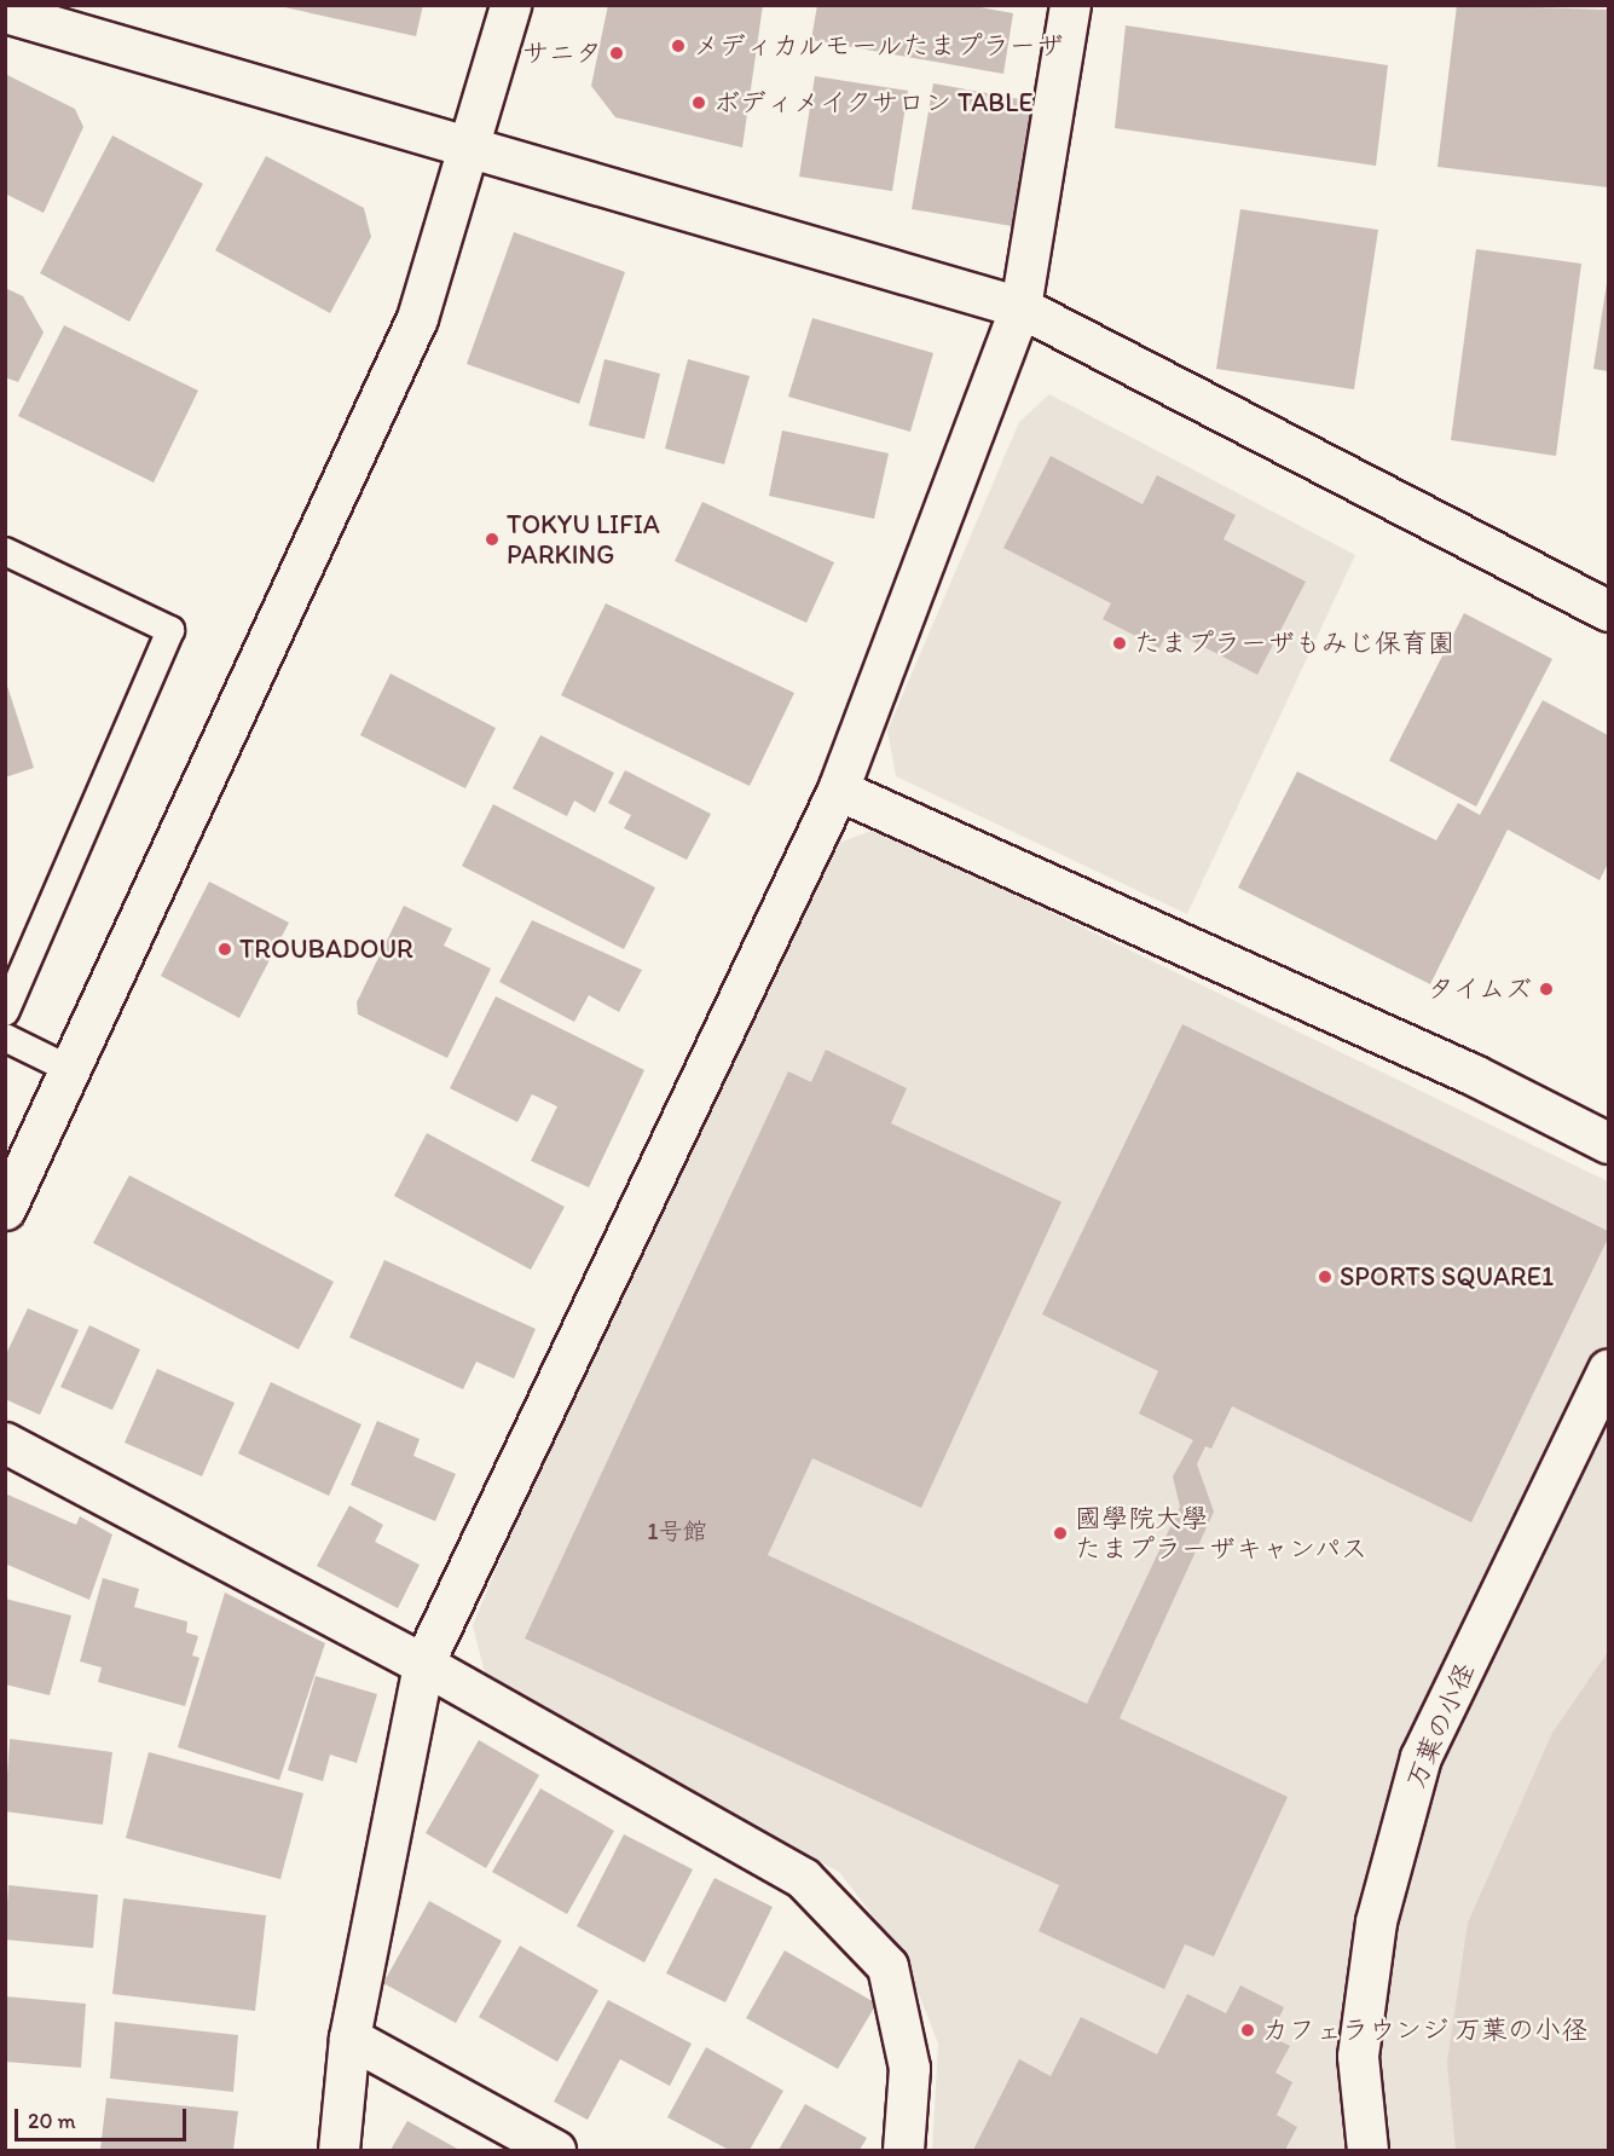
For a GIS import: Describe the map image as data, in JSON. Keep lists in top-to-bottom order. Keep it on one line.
{"streets":{"street":["万葉の小径"]},"places":["メディカルモールたまプラーザ","サニタ","ボディメイクサロン TABLE","TOKYU LIFIA PARKING","たまプラーザもみじ保育園","TROUBADOUR","タイムズ","SPORTS SQUARE1","國學院大學 たまプラーザキャンパス","カフェラウンジ 万葉の小径"],"house_numbers":["1号館"],"scale_bar":"20 m"}
